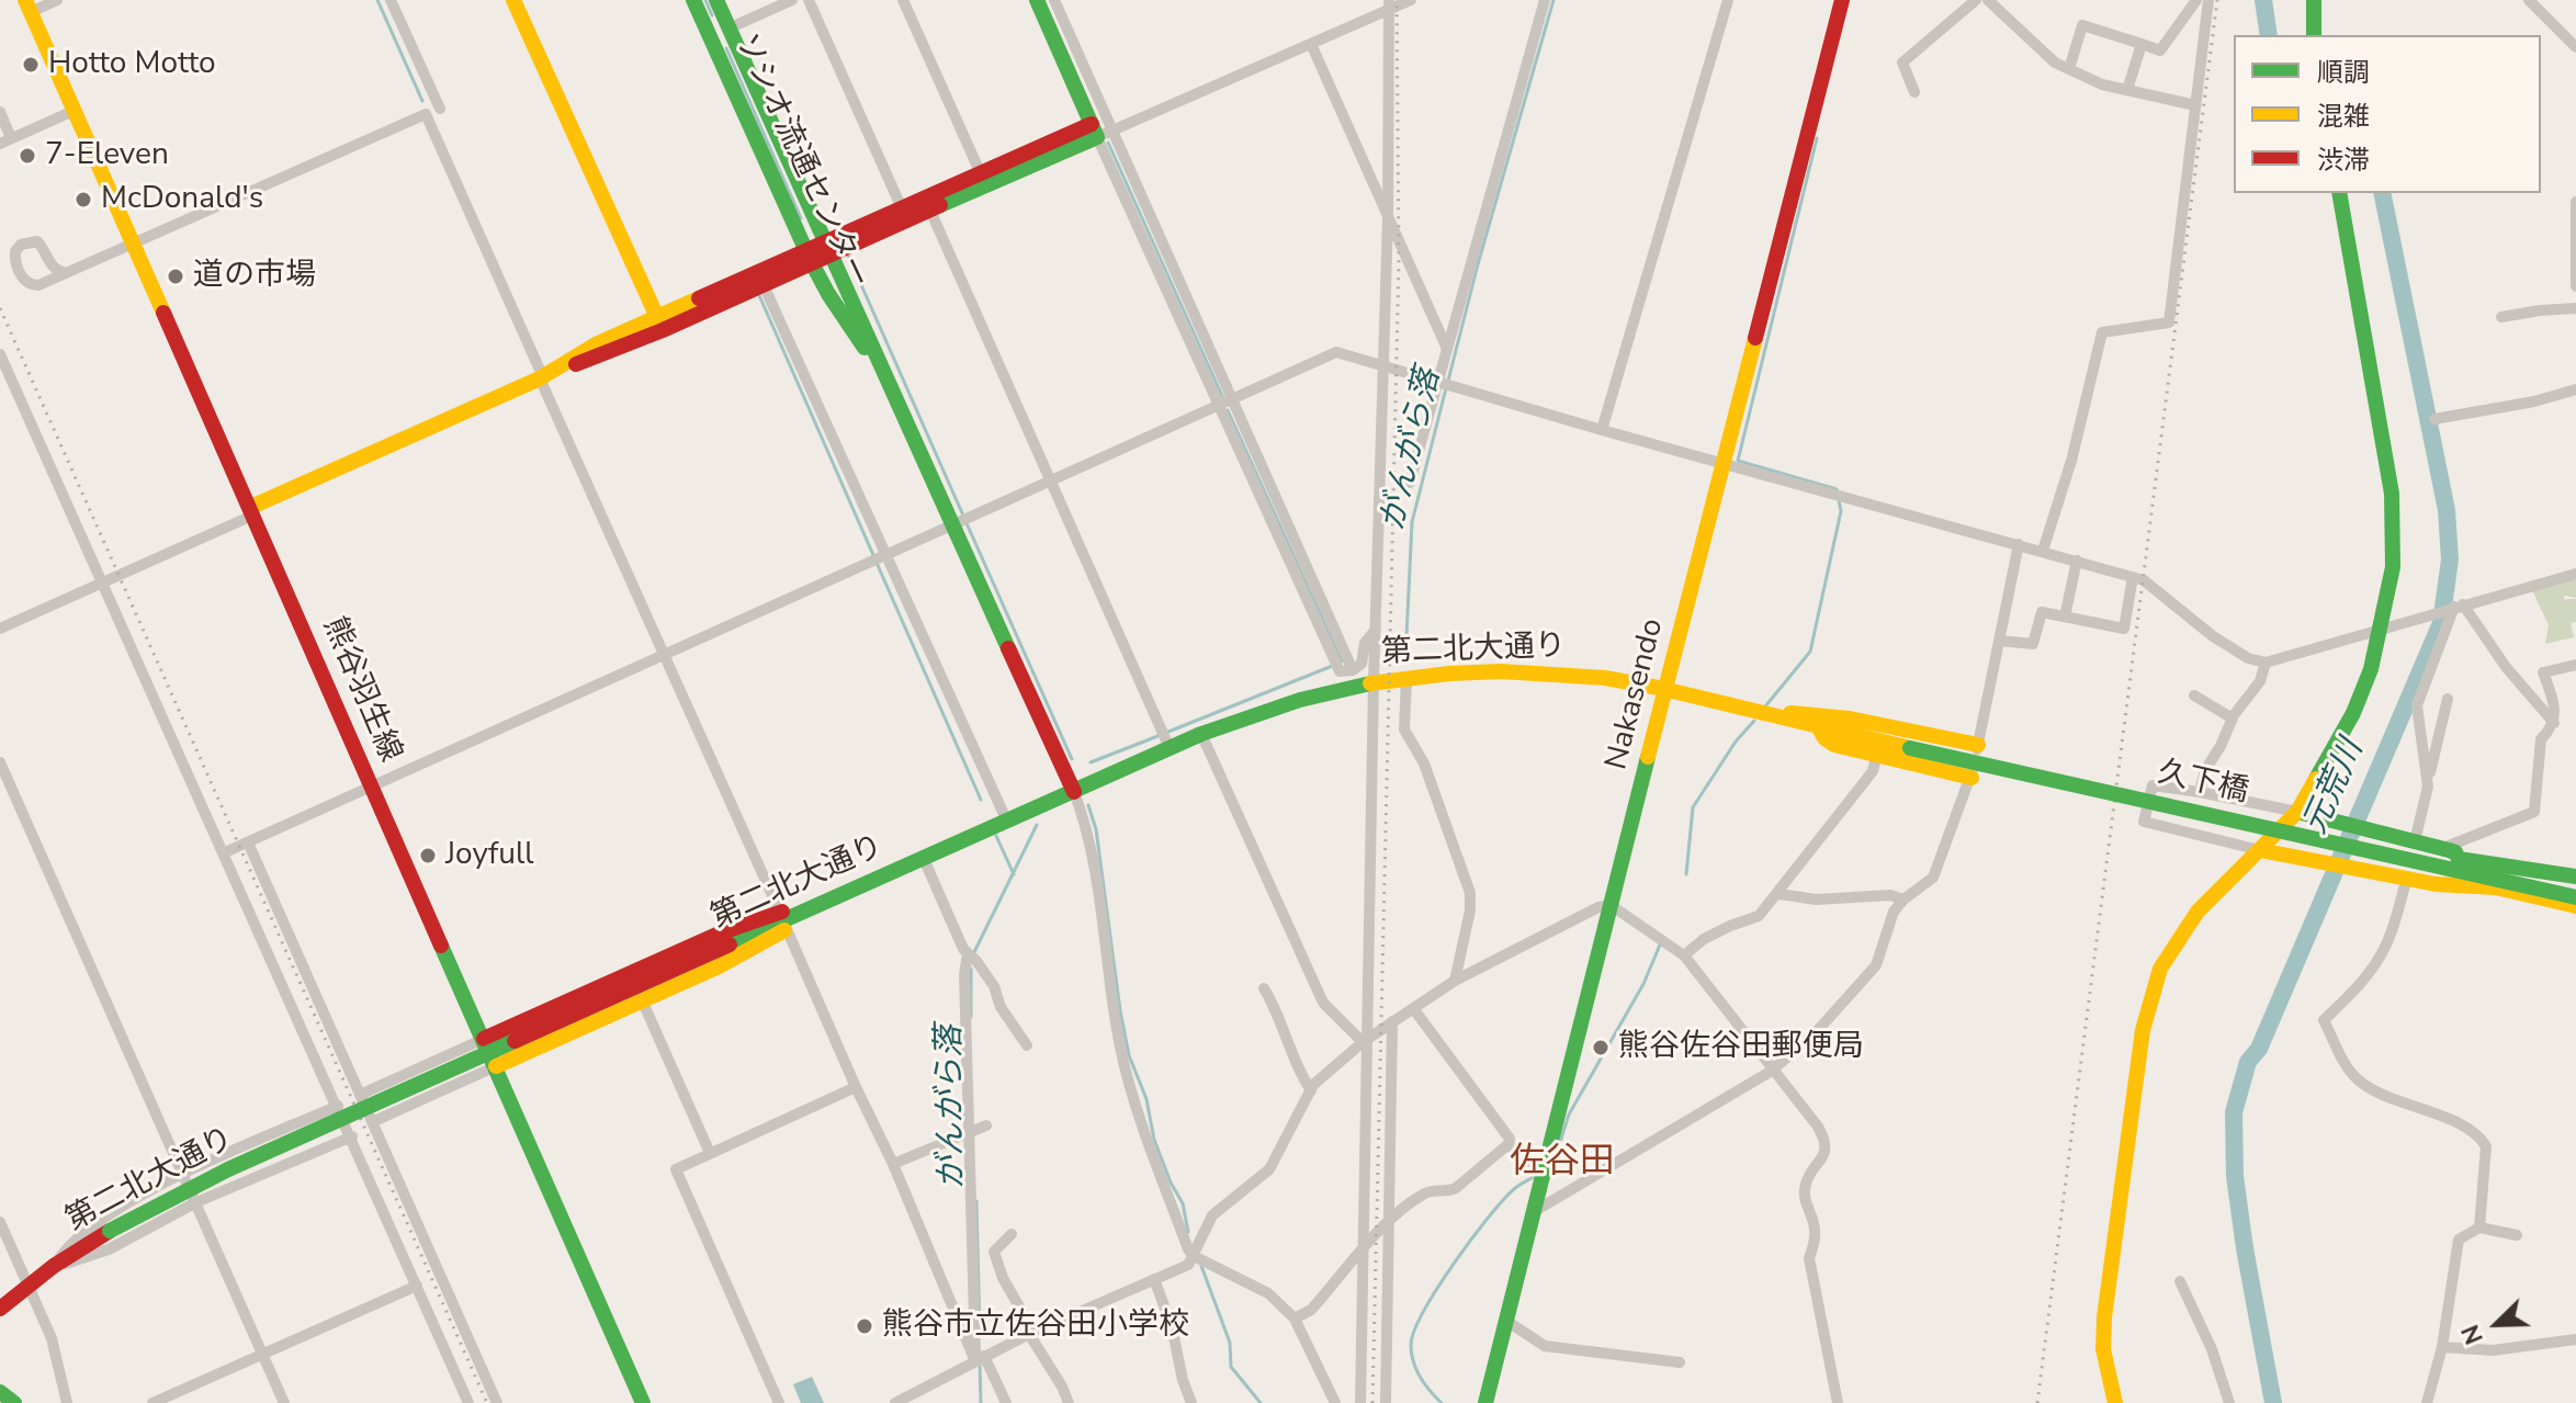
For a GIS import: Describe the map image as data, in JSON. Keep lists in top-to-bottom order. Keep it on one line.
{"streets":{"main road":["ソシオ流通センター","第二北大通り","熊谷羽生線","Nakasendo","久下橋"]},"crossings":[["第二北大通り","Nakasendo"],["第二北大通り","久下橋"]],"districts":["佐谷田"],"water":["がんがら落","元荒川"],"places":["Hotto Motto","7-Eleven","McDonald's","道の市場","Joyfull","熊谷佐谷田郵便局","熊谷市立佐谷田小学校"],"legend":["順調","混雑","渋滞"],"north":"bottom left"}
